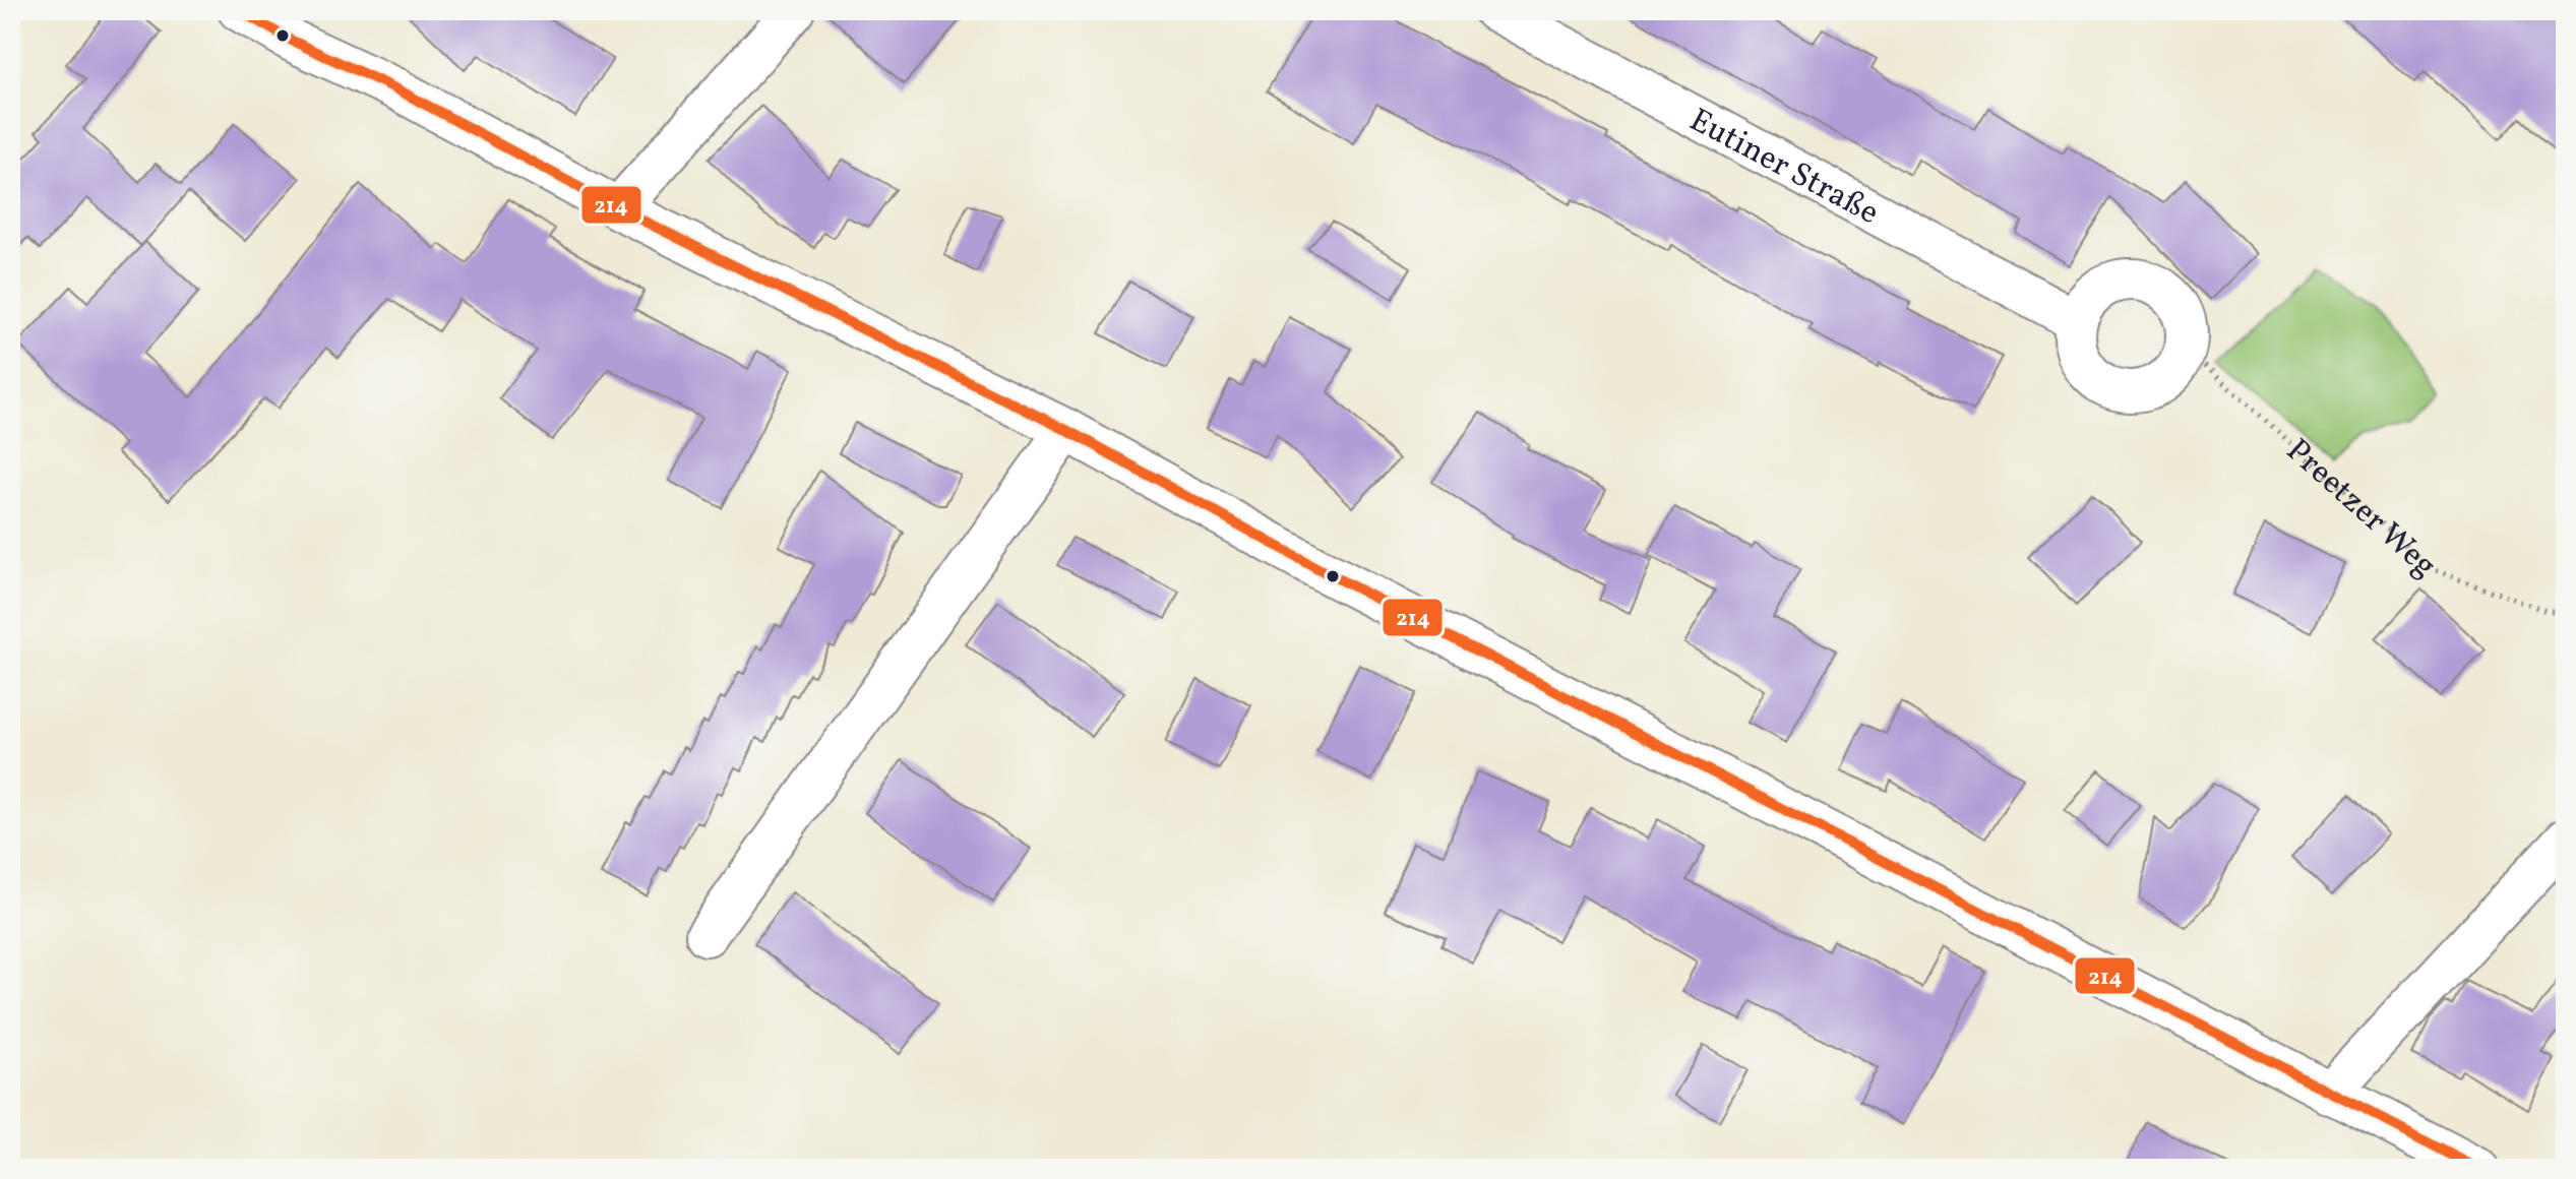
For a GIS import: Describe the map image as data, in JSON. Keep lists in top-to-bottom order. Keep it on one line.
{"streets":{"street":["Eutiner Straße"],"path":["Preetzer Weg"]},"crossings":[["Eutiner Straße","Preetzer Weg"]],"lines":["transit line 214"]}
